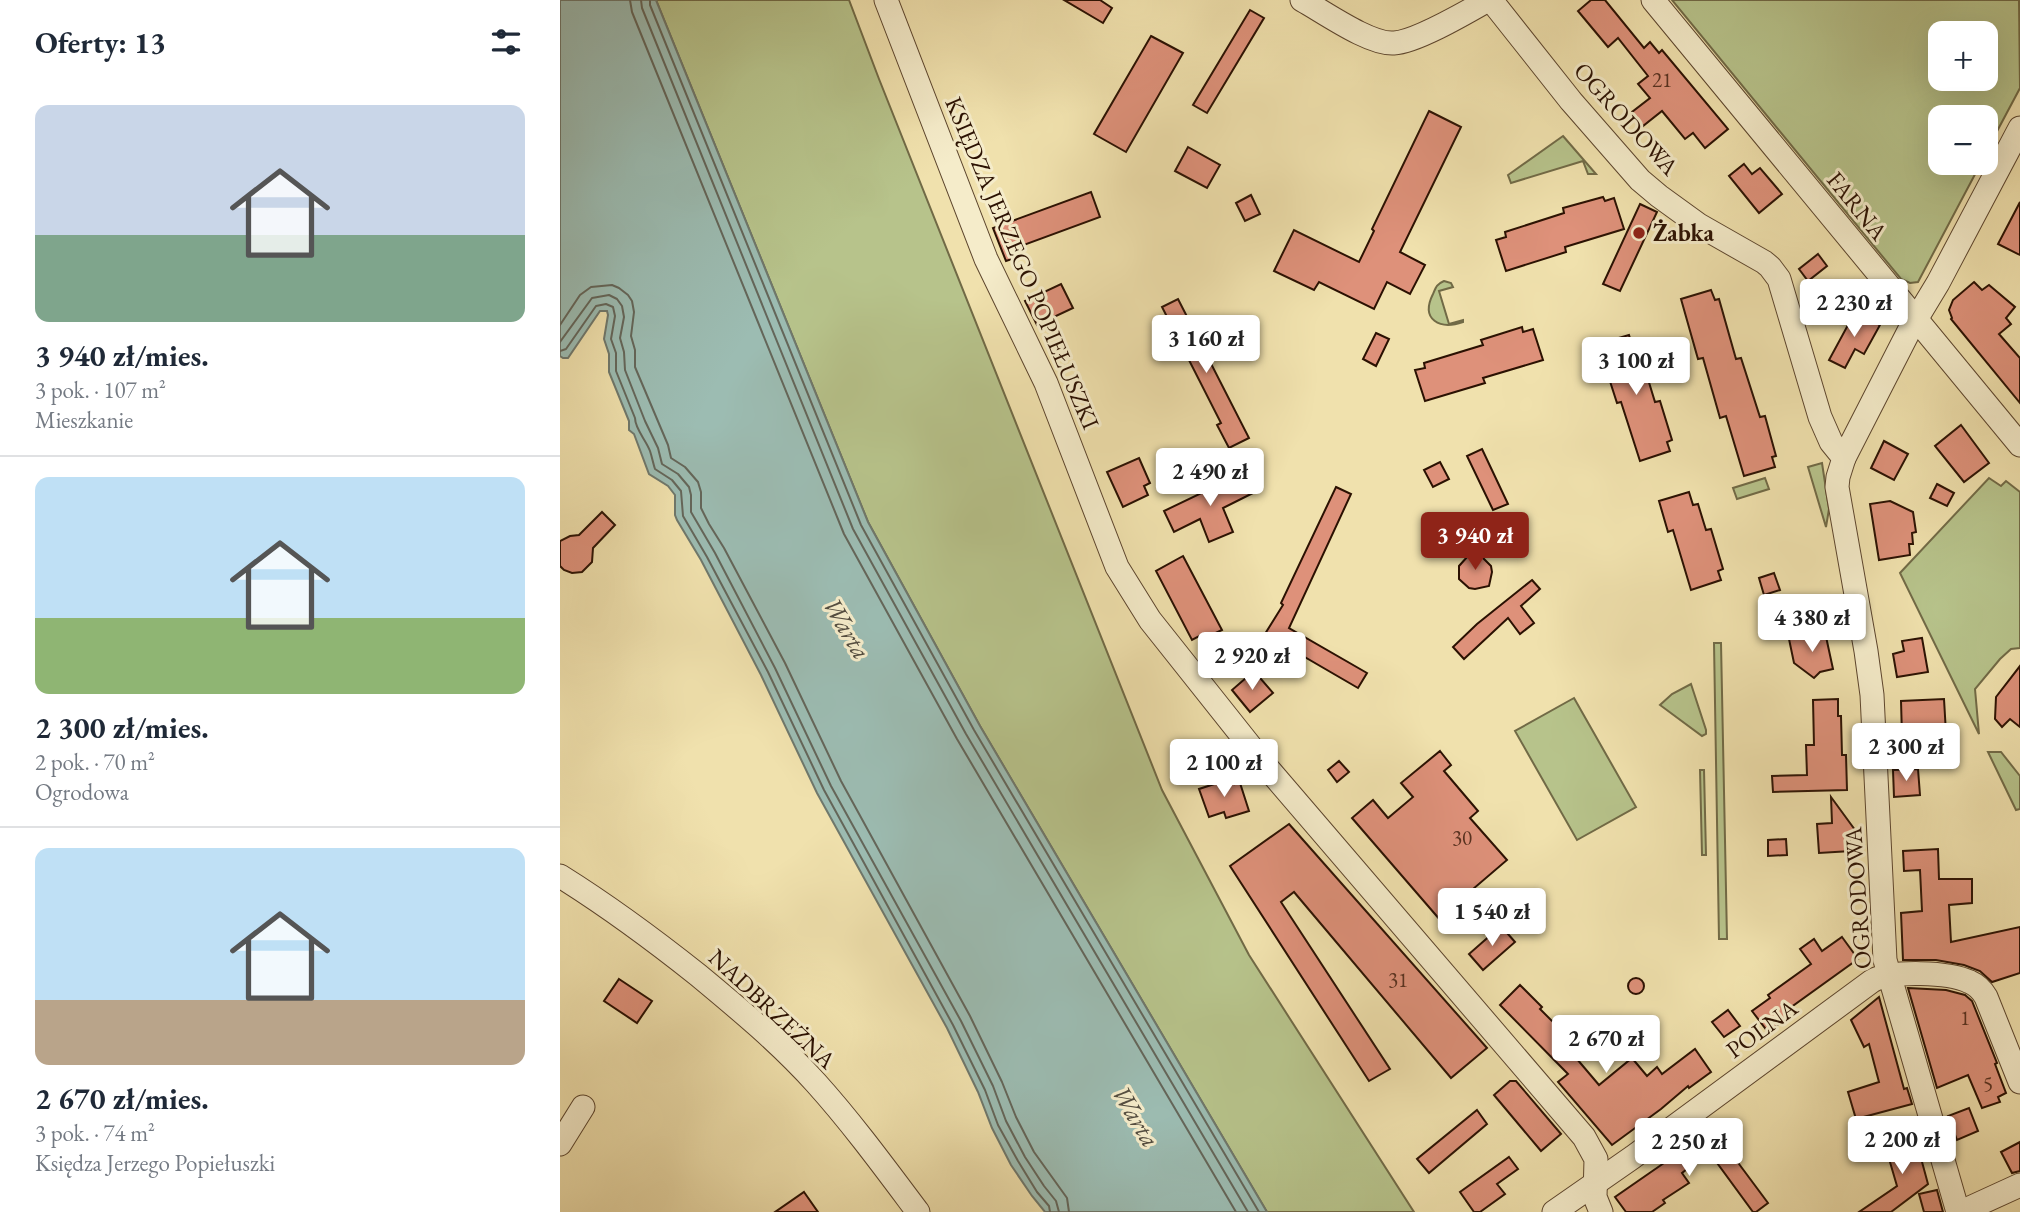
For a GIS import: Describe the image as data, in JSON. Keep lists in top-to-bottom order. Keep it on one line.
{"streets":{"street":["OGRODOWA","FARNA","KSIĘDZA JERZEGO POPIEŁUSZKI","NADBRZEŻNA","POLNA"]},"crossings":[["OGRODOWA","POLNA"],["KSIĘDZA JERZEGO POPIEŁUSZKI","POLNA"]],"water":["Warta"],"places":["Żabka"],"house_numbers":["21","30","31","1","5"],"page":{"heading":"Oferty: 13","map_buttons":["+","−"],"list":[{"name":"3 940 zł/mies.","note":"3 pok. · 107 m² · Mieszkanie"},{"name":"2 300 zł/mies.","note":"2 pok. · 70 m² · Ogrodowa"},{"name":"2 670 zł/mies.","note":"3 pok. · 74 m² · Księdza Jerzego Popiełuszki"}],"price":["2 230 zł","3 160 zł","3 100 zł","2 490 zł","3 940 zł","4 380 zł","2 920 zł","2 300 zł","2 100 zł","1 540 zł","2 670 zł","2 200 zł","2 250 zł"]}}
